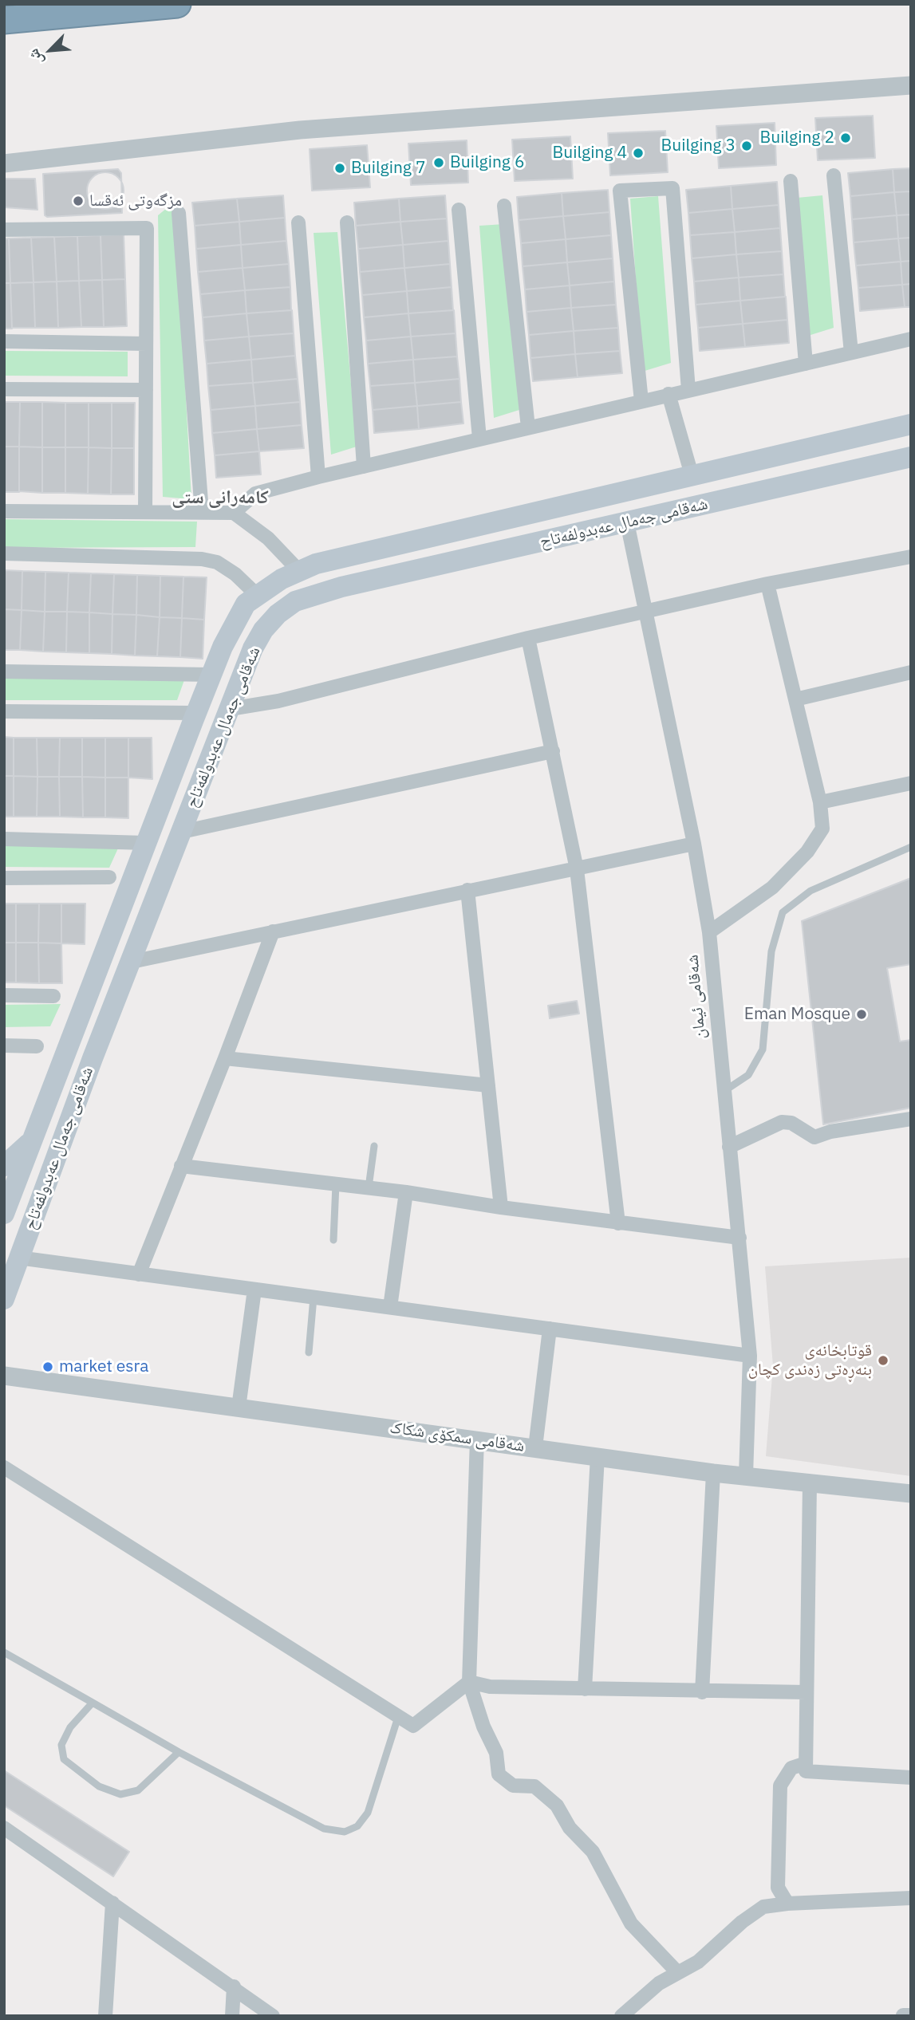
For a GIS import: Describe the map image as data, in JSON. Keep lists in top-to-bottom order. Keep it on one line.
{"streets":{"main road":["شەقامی جەمال عەبدولفەتاح"],"street":["شەقامی ئیمان","شەقامی سمکۆی شکاک"]},"crossings":[["شەقامی جەمال عەبدولفەتاح","شەقامی ئیمان"],["شەقامی ئیمان","شەقامی سمکۆی شکاک"]],"districts":["كامه‌رانی ستی"],"places":["Builging 2","Builging 3","Builging 4","Builging 6","Builging 7","مزگەوتی ئەقسا","Eman Mosque","قوتابخانەی بنەڕەتی زەندی کچان","market esra"],"north":"bottom left"}
